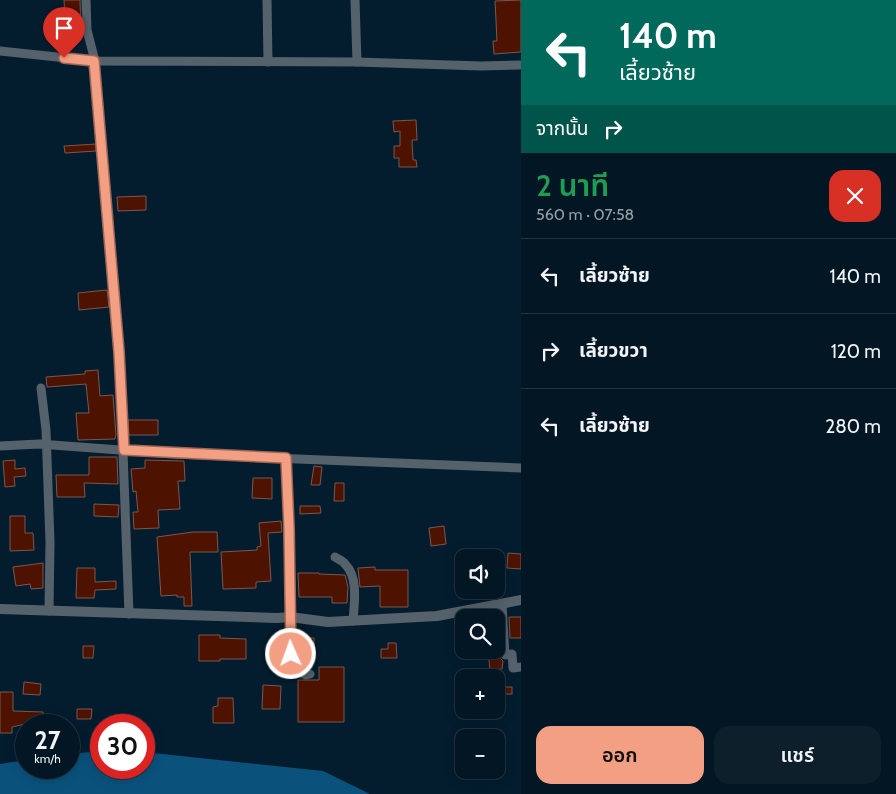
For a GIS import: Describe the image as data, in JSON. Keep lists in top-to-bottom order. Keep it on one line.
{"page":{"turn":["140 m","เลี้ยวซ้าย"],"then":"จากนั้น","heading":["2 นาที","560 m · 07:58"],"list":[{"name":"เลี้ยวซ้าย","value":"140 m"},{"name":"เลี้ยวขวา","value":"120 m"},{"name":"เลี้ยวซ้าย","value":"280 m"}],"map_buttons":["+","−"],"speed":"27 km/h","limit":"30","buttons":["ออก","แชร์"]}}
